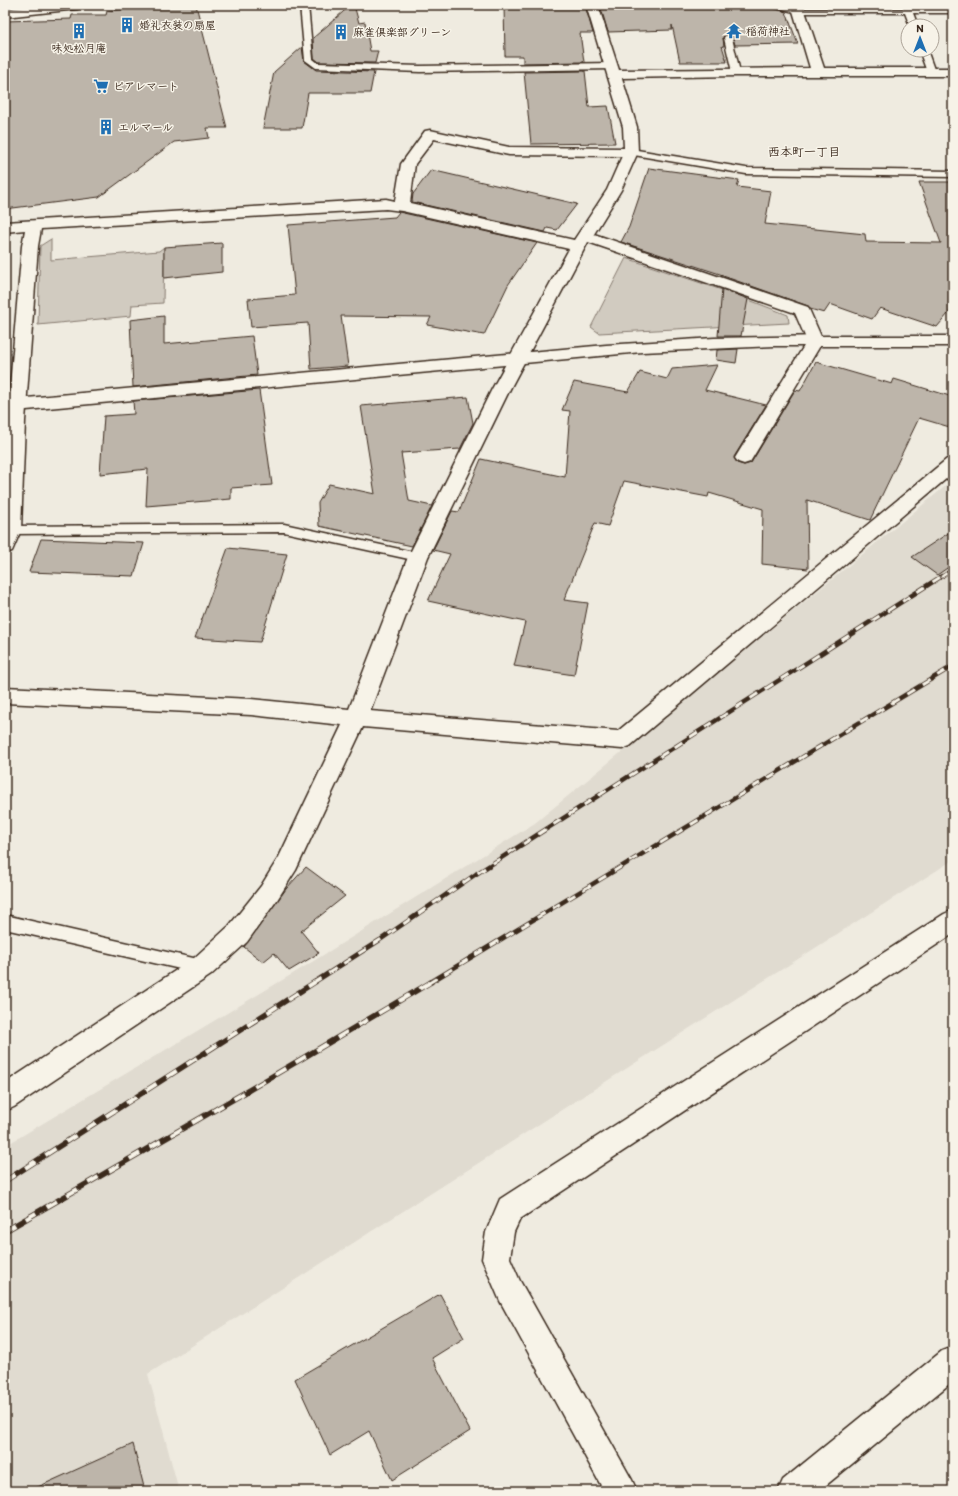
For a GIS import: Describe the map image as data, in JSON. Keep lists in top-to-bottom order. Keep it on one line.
{"districts":["西本町一丁目"],"places":{"building":["婚礼衣装の扇屋","味処松月庵","麻雀倶楽部グリーン","エルマール"],"temple":["稲荷神社"],"supermarket":["ピアレマート"]},"north":"top"}
